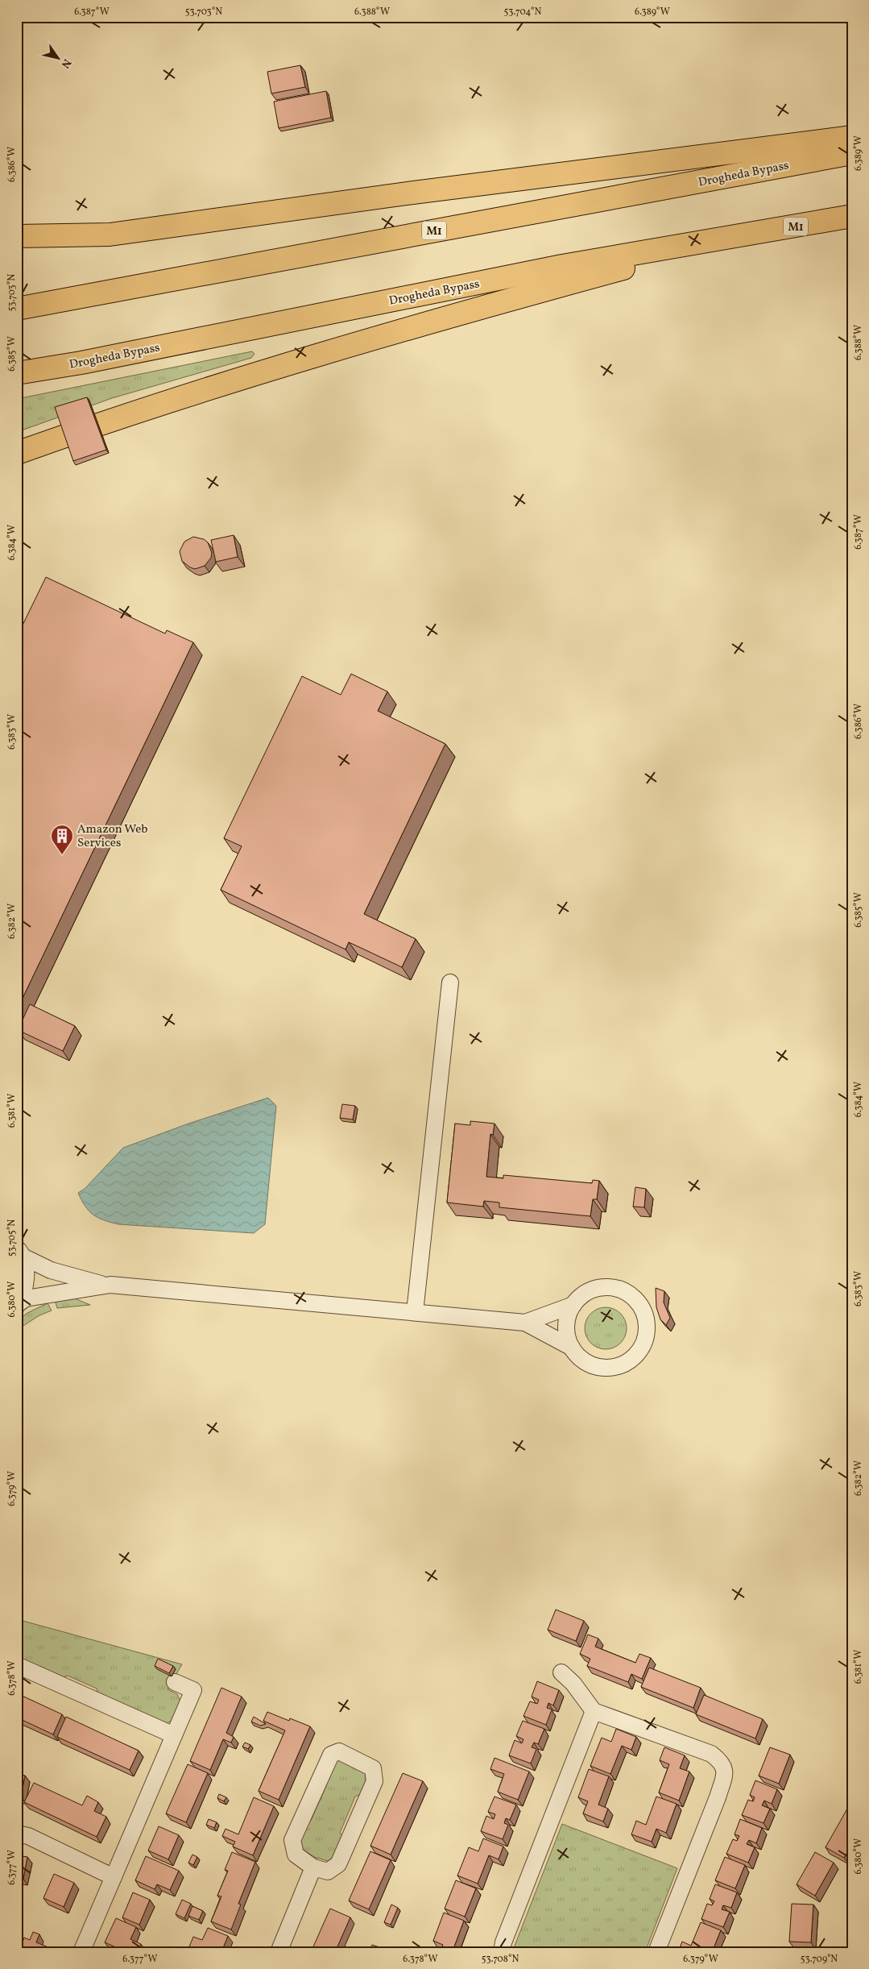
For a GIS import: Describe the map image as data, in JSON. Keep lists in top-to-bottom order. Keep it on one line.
{"streets":{"highway":["Drogheda Bypass","M1"]},"places":{"building":["Amazon Web Services"]},"north":"bottom right","coordinates":["6.387°W","53.703°N","6.388°W","53.704°N","6.389°W","6.386°W","6.385°W","6.384°W","6.383°W","6.382°W","6.381°W","53.705°N","6.380°W","6.379°W","6.378°W","6.377°W","53.708°N","53.709°N"]}
